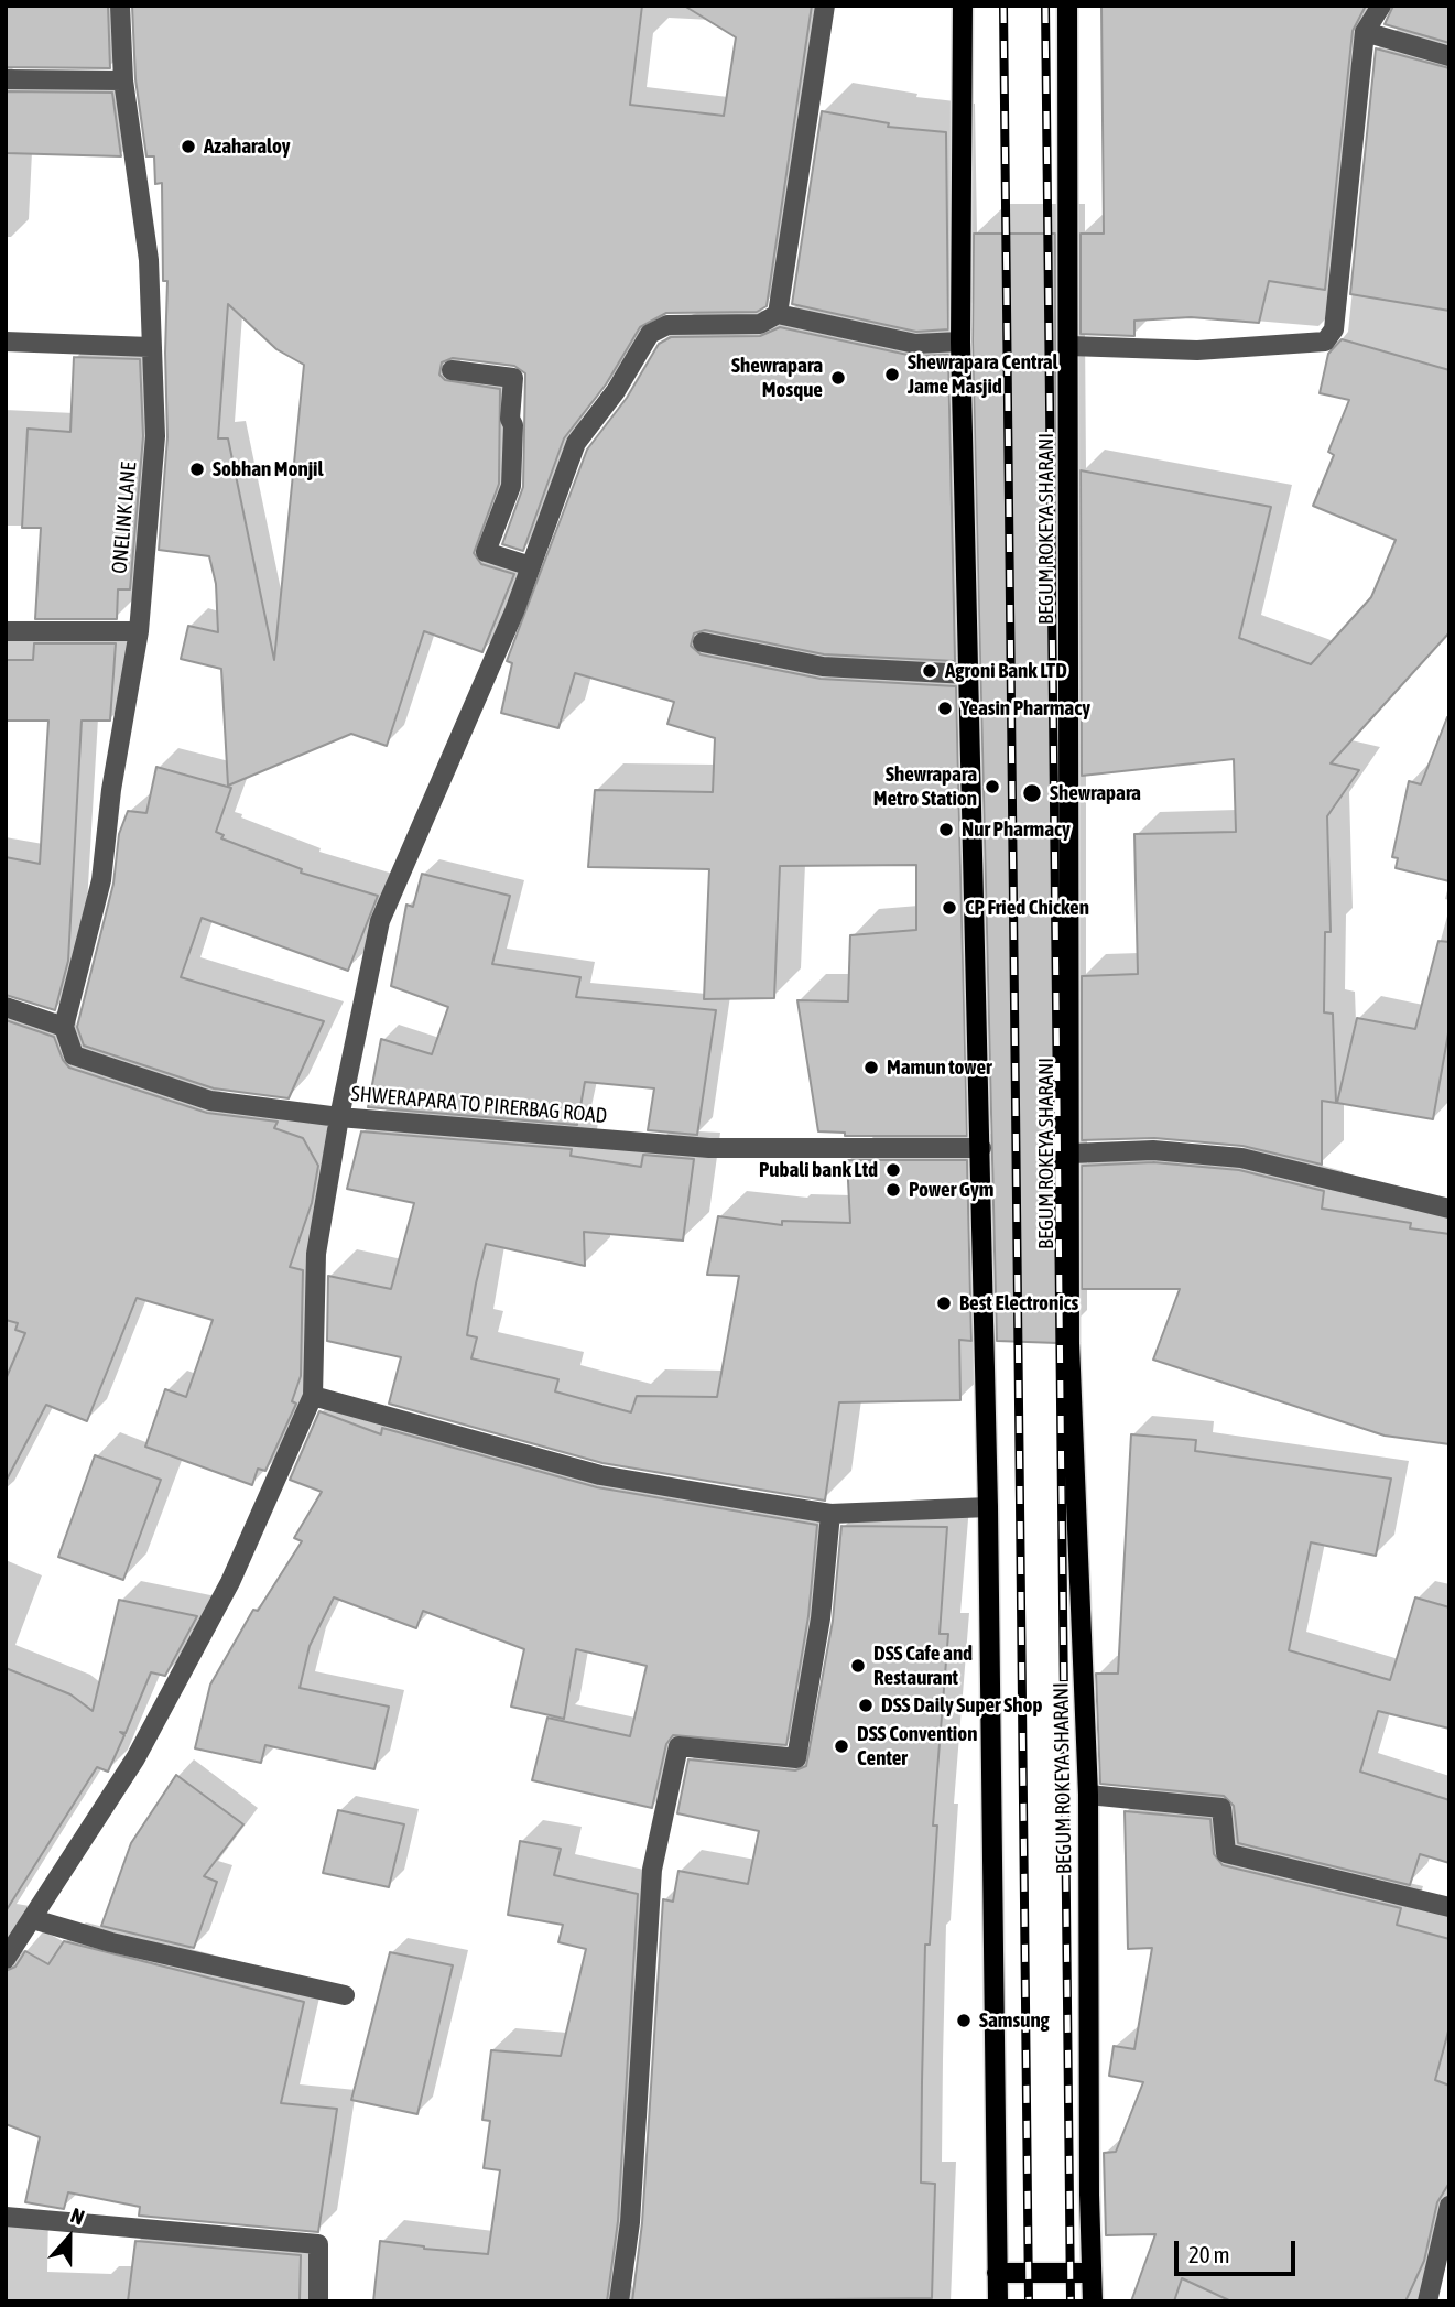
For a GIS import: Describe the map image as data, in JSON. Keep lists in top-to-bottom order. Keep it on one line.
{"streets":{"main road":["BEGUM ROKEYA SHARANI"],"street":["ONELINK LANE","SHWERAPARA TO PIRERBAG ROAD"]},"crossings":[["ONELINK LANE","SHWERAPARA TO PIRERBAG ROAD"]],"places":["Azaharaloy","Shewrapara Central Jame Masjid","Shewrapara Mosque","Sobhan Monjil","Agroni Bank LTD","Yeasin Pharmacy","Shewrapara Metro Station","Shewrapara","Nur Pharmacy","CP Fried Chicken","Mamun tower","Pubali bank Ltd","Power Gym","Best Electronics","DSS Cafe and Restaurant","DSS Daily Super Shop","DSS Convention Center","Samsung"],"scale_bar":"20 m","north":"top"}
